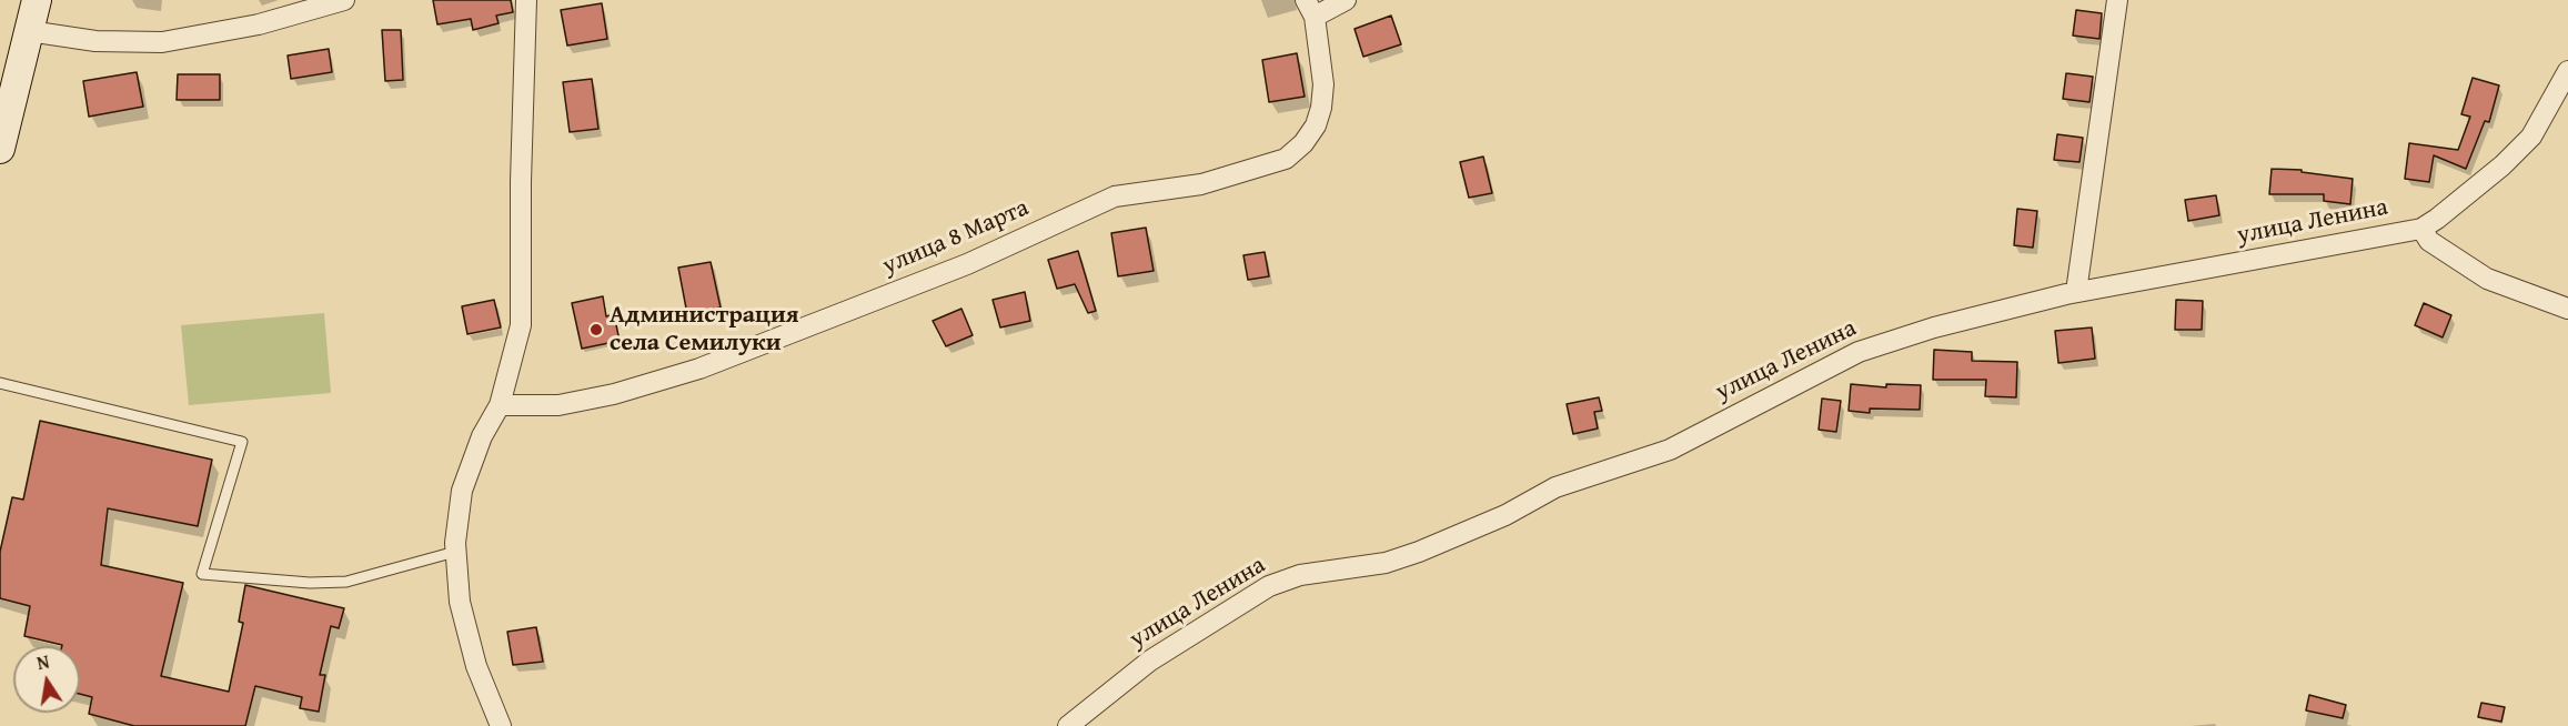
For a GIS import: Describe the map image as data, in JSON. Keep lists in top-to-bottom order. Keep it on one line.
{"streets":{"street":["улица Ленина","улица 8 Марта"]},"places":["Администрация села Семилуки"],"north":"top"}
